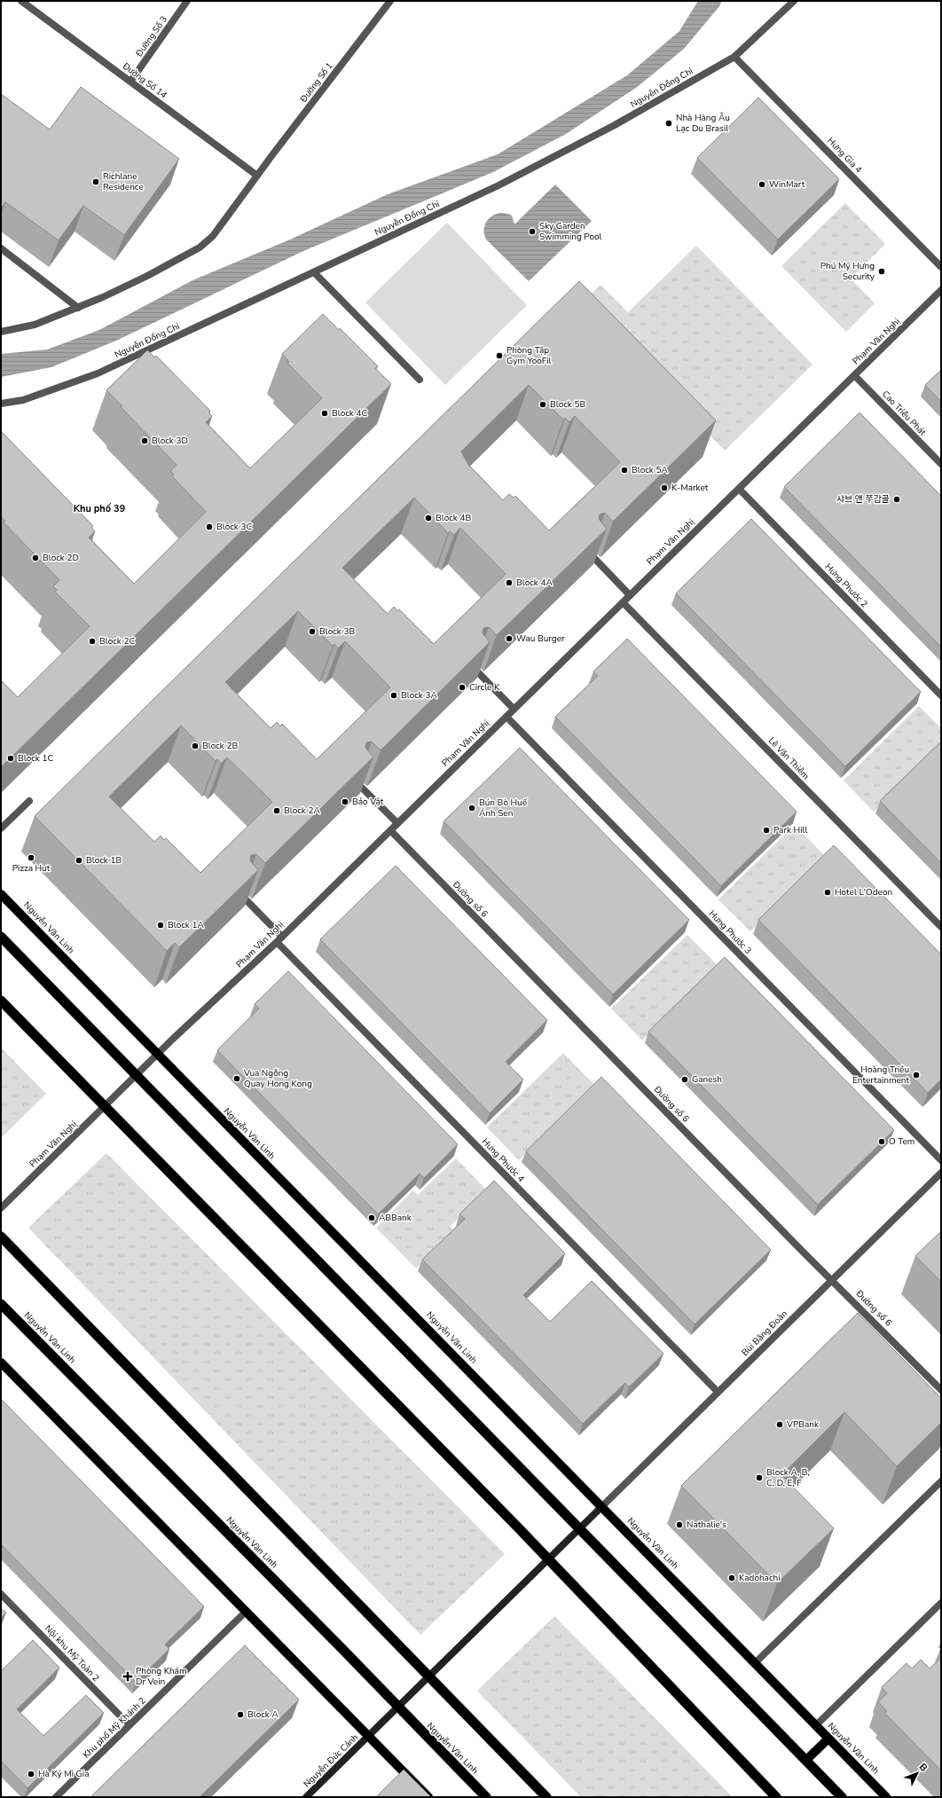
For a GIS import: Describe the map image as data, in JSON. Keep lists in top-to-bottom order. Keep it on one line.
{"streets":{"highway":["Nguyễn Văn Linh"],"main road":["Nguyễn Đức Cảnh"],"street":["Đường Số 3","Đường Số 14","Đường Số 1","Nguyễn Đổng Chi","Hưng Gia 4","Phạm Văn Nghị","Cao Triều Phát","Hưng Phước 2","Lê Văn Thiêm","Đường số 6","Hưng Phước 3","Hưng Phước 4","Bùi Bằng Đoàn","Nội khu Mỹ Toàn 2","Khu phố Mỹ Khánh 2"]},"crossings":[["Đường Số 3","Đường Số 14"],["Đường Số 14","Đường Số 1"],["Nguyễn Đổng Chi","Hưng Gia 4"],["Phạm Văn Nghị","Cao Triều Phát"],["Phạm Văn Nghị","Hưng Phước 2"],["Phạm Văn Nghị","Lê Văn Thiêm"],["Phạm Văn Nghị","Đường số 6"],["Phạm Văn Nghị","Nguyễn Văn Linh"],["Phạm Văn Nghị","Hưng Phước 3"],["Phạm Văn Nghị","Hưng Phước 4"],["Đường số 6","Bùi Bằng Đoàn"],["Nguyễn Văn Linh","Bùi Bằng Đoàn"],["Nguyễn Văn Linh","Nguyễn Đức Cảnh"],["Hưng Phước 4","Bùi Bằng Đoàn"],["Bùi Bằng Đoàn","Nguyễn Đức Cảnh"],["Nội khu Mỹ Toàn 2","Khu phố Mỹ Khánh 2"]],"districts":["Khu phố 39"],"places":{"other":["Nhà Hàng Âu Lạc Du Brasil","Richlane Residence","WinMart","Sky Garden Swimming Pool","Phú Mỹ Hưng Security","Phòng Tập Gym YooFil","Block 5B","Block 4C","Block 3D","Block 5A","K-Market","샤브 앤 쭈갑골","Block 4B","Block 3C","Block 2D","Block 4A","Block 3B","Wau Burger","Block 2C","Circle K","Block 3A","Block 2B","Block 1C","Bảo Vật","Bún Bò Huế Ánh Sen","Block 2A","Park Hill","Pizza Hut","Block 1B","Hotel L'Odeon","Block 1A","Hoàng Triều Entertainment","Vua Ngỗng Quay Hong Kong","Ganesh","O Tem","ABBank","VPBank","Block A, B, C, D, E, F","Nathalie's","Kadohachi","Block A","Hà Ký Mì Gia"],"health":["Phòng Khám Dr Vein"]},"north":"top right"}
